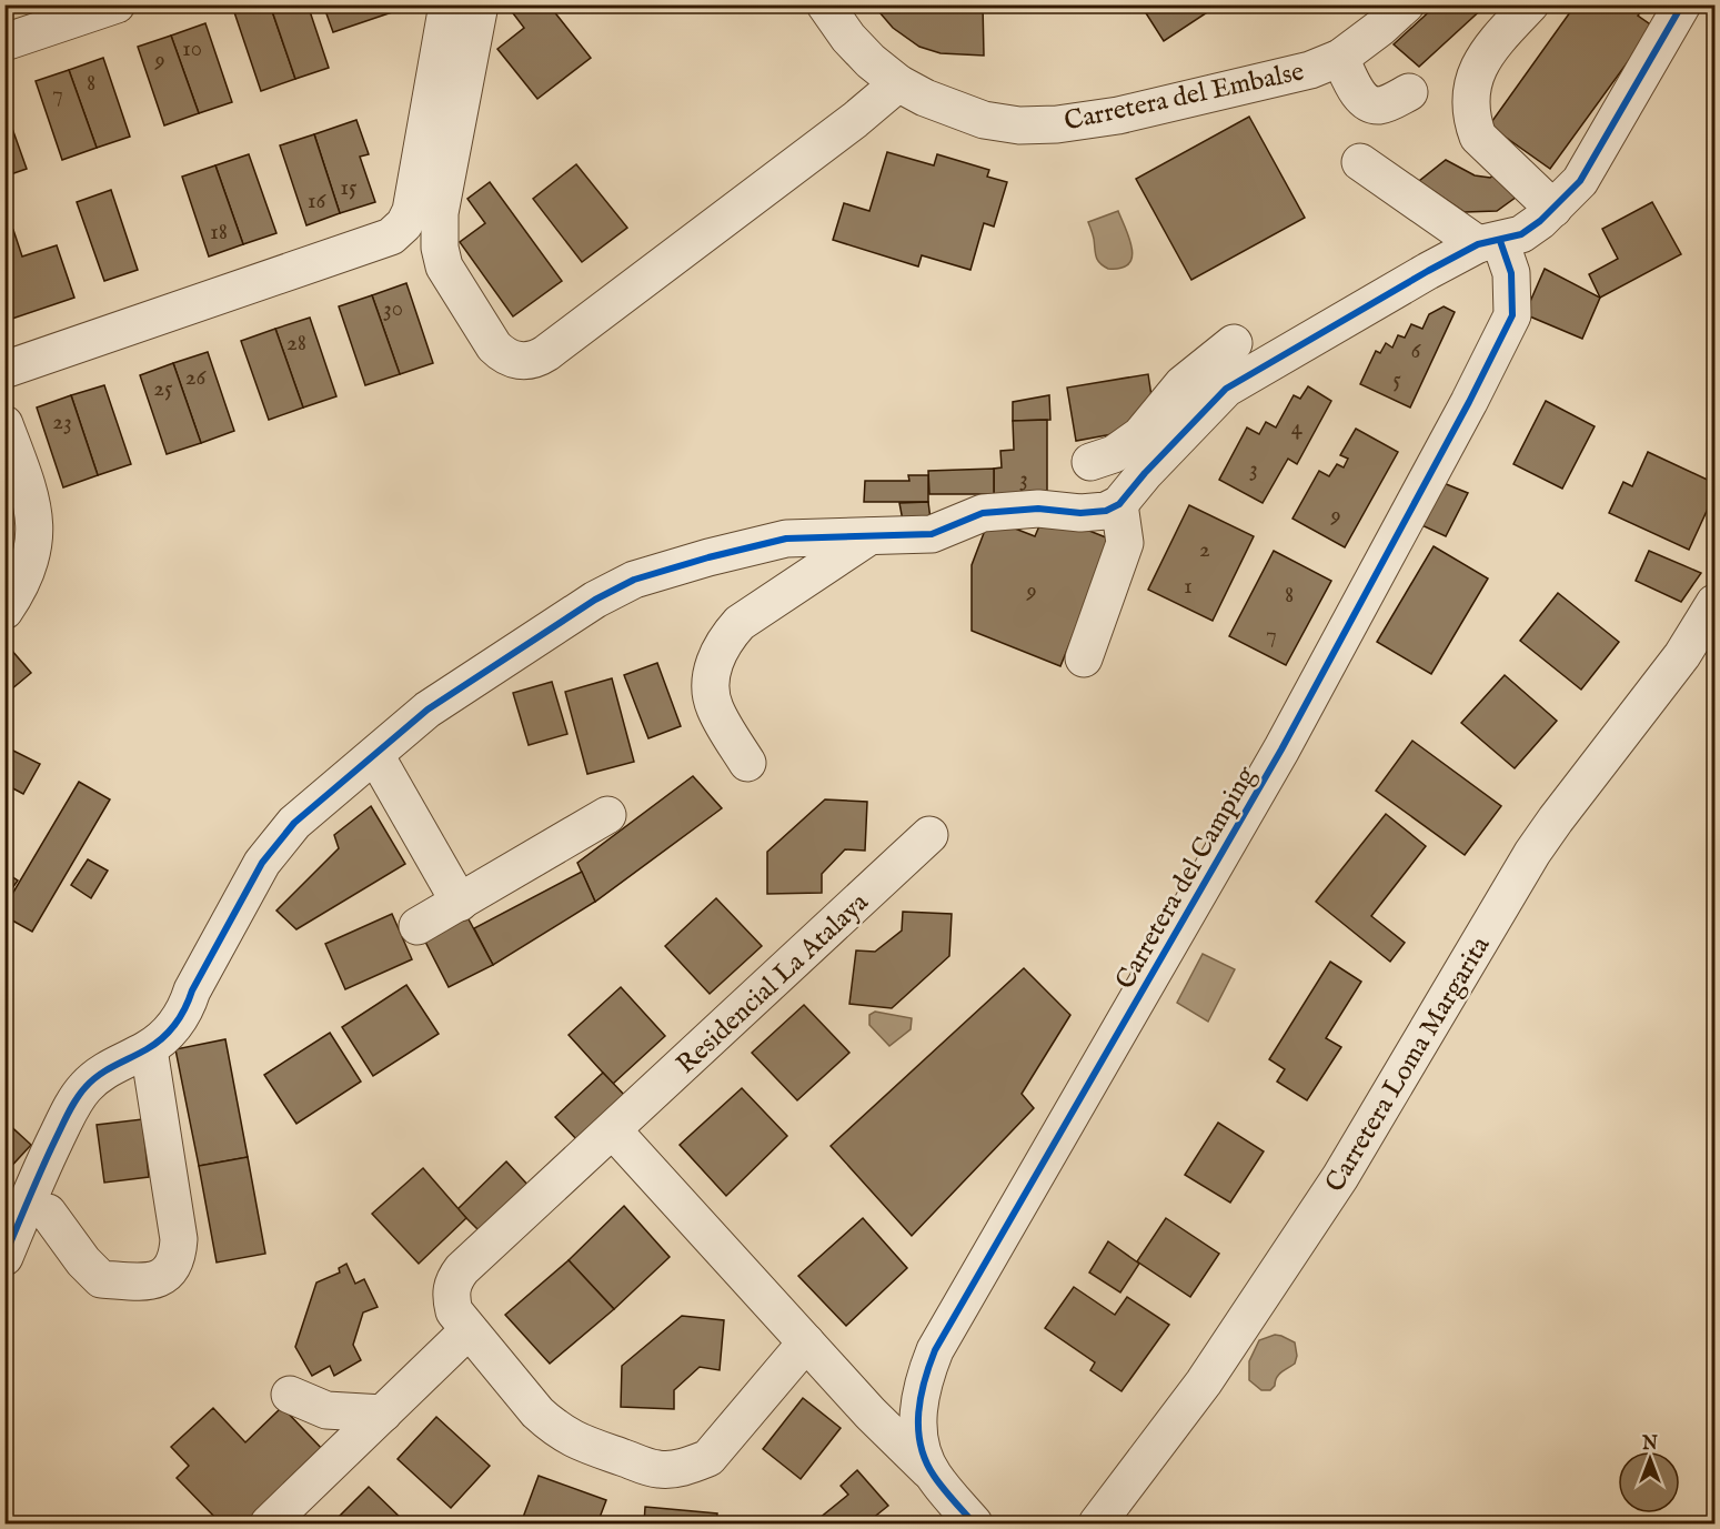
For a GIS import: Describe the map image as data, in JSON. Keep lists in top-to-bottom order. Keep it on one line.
{"streets":{"street":["Carretera del Embalse","Carretera del Camping","Residencial La Atalaya","Carretera Loma Margarita"]},"house_numbers":["10","9","8","7","15","16","18","30","28","6","26","5","25","23","4","3","3","9","2","1","9","8","7"],"north":"top"}
